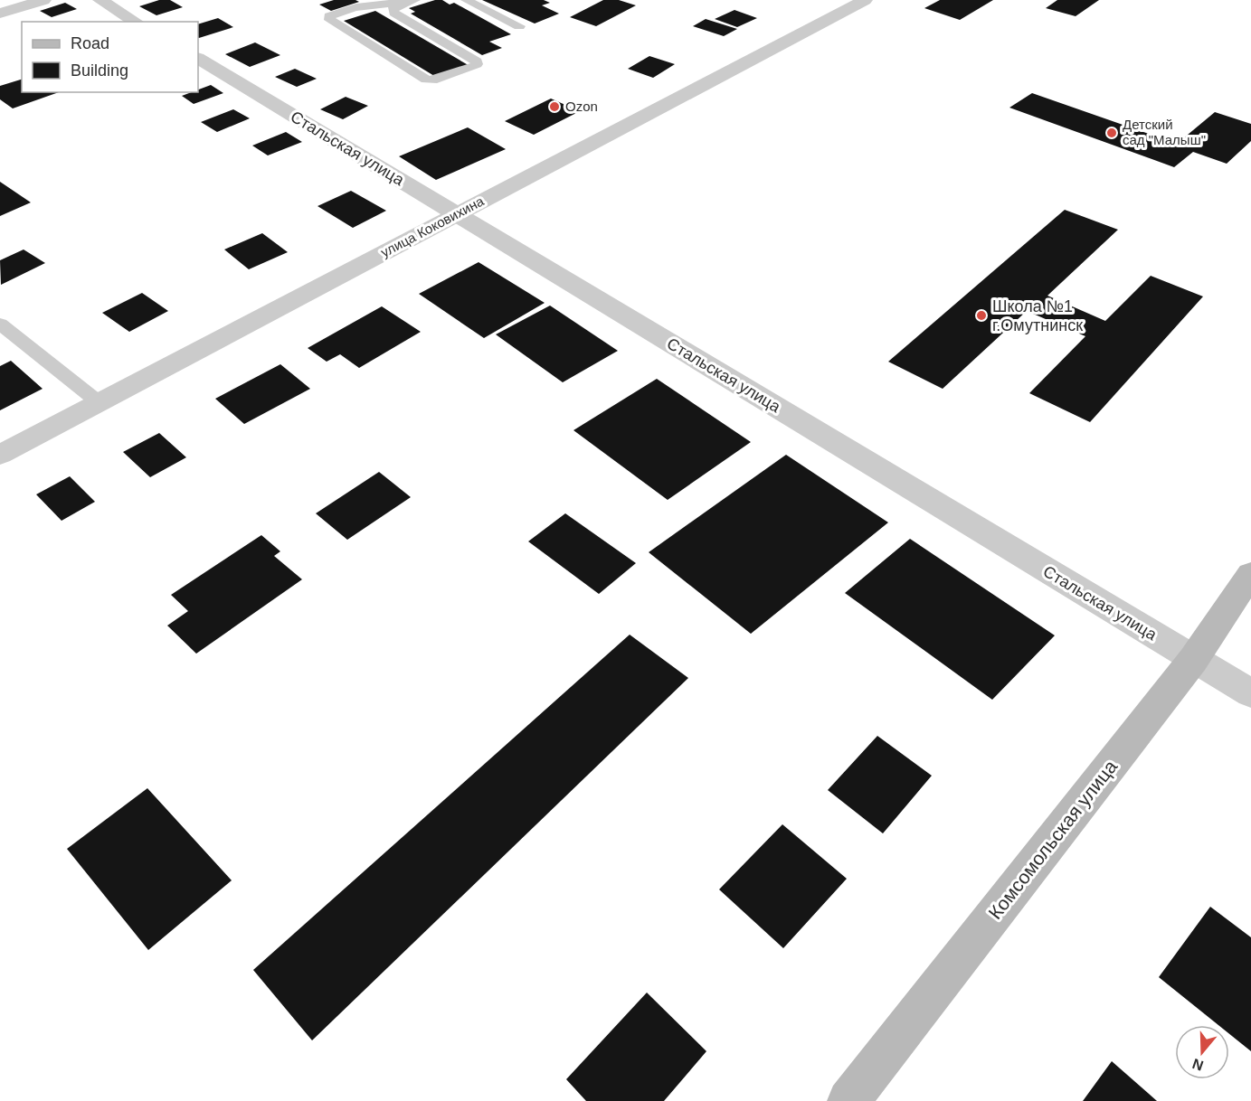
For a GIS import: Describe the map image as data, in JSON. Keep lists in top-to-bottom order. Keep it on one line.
{"streets":{"main road":["Комсомольская улица"],"street":["Стальская улица","улица Коковихина"]},"crossings":[["Стальская улица","улица Коковихина"],["Стальская улица","Комсомольская улица"]],"places":["Ozon","Детский сад \"Малыш\"","Школа №1 г.Омутнинск"],"legend":["Road","Building"],"north":"bottom"}
